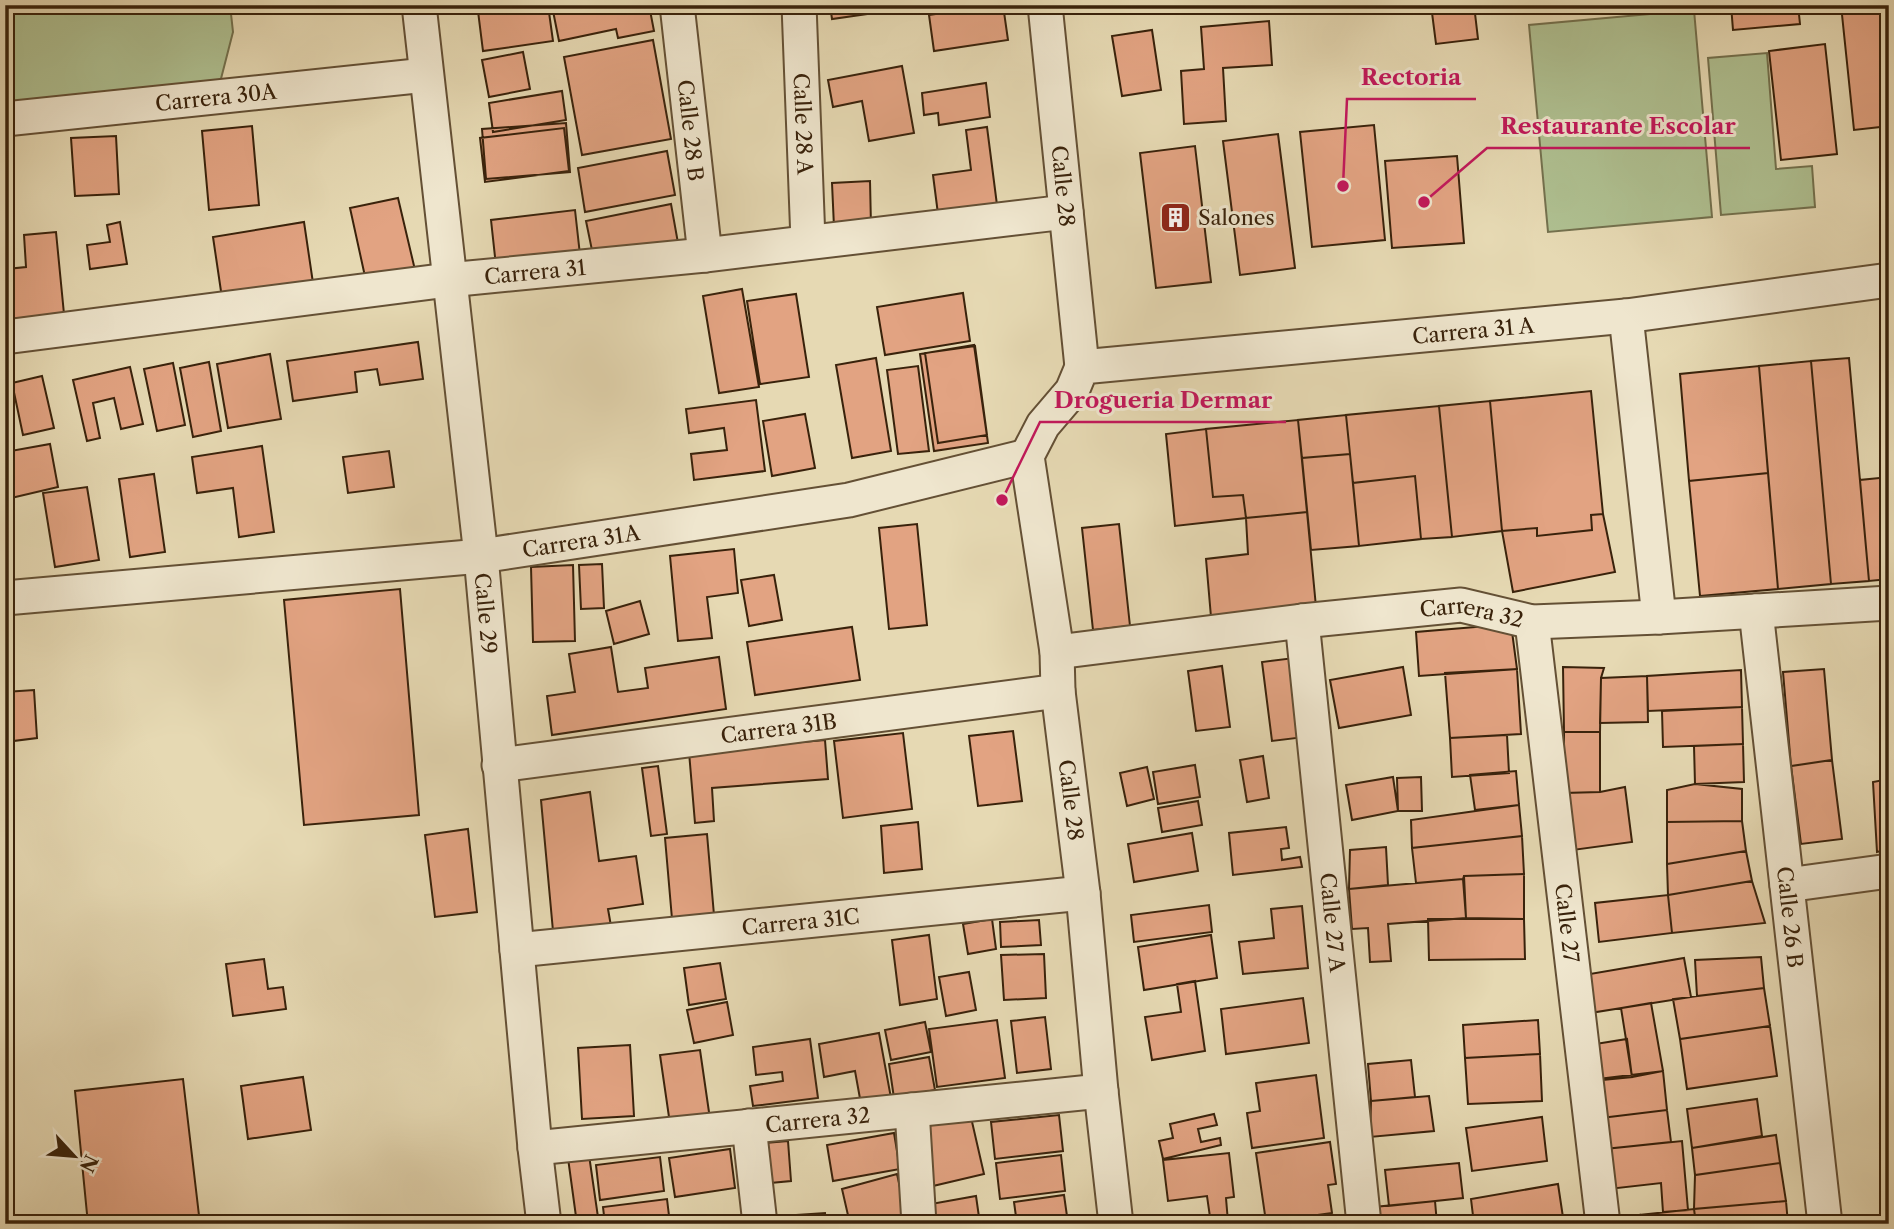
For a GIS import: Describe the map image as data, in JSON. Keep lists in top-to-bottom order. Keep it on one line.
{"streets":{"street":["Carrera 30A","Calle 28 A","Calle 28 B","Calle 28","Carrera 31","Carrera 31 A","Carrera 31A","Calle 29","Carrera 32","Carrera 31B","Calle 26 B","Carrera 31C","Calle 27 A","Calle 27"]},"crossings":[["Carrera 30A","Calle 29"],["Calle 28 A","Carrera 31"],["Calle 28 B","Carrera 31"],["Calle 28","Carrera 31"],["Calle 28","Carrera 31 A"],["Calle 28","Carrera 31A"],["Calle 28","Carrera 32"],["Calle 28","Carrera 31B"],["Calle 28","Carrera 31C"],["Carrera 31","Calle 29"],["Carrera 31A","Calle 29"],["Calle 29","Carrera 32"],["Calle 29","Carrera 31B"],["Calle 29","Carrera 31C"],["Carrera 32","Calle 26 B"],["Carrera 32","Calle 27 A"],["Carrera 32","Calle 27"]],"places":{"other":["Rectoria","Restaurante Escolar","Drogueria Dermar"],"building":["Salones"]},"north":"bottom right"}
